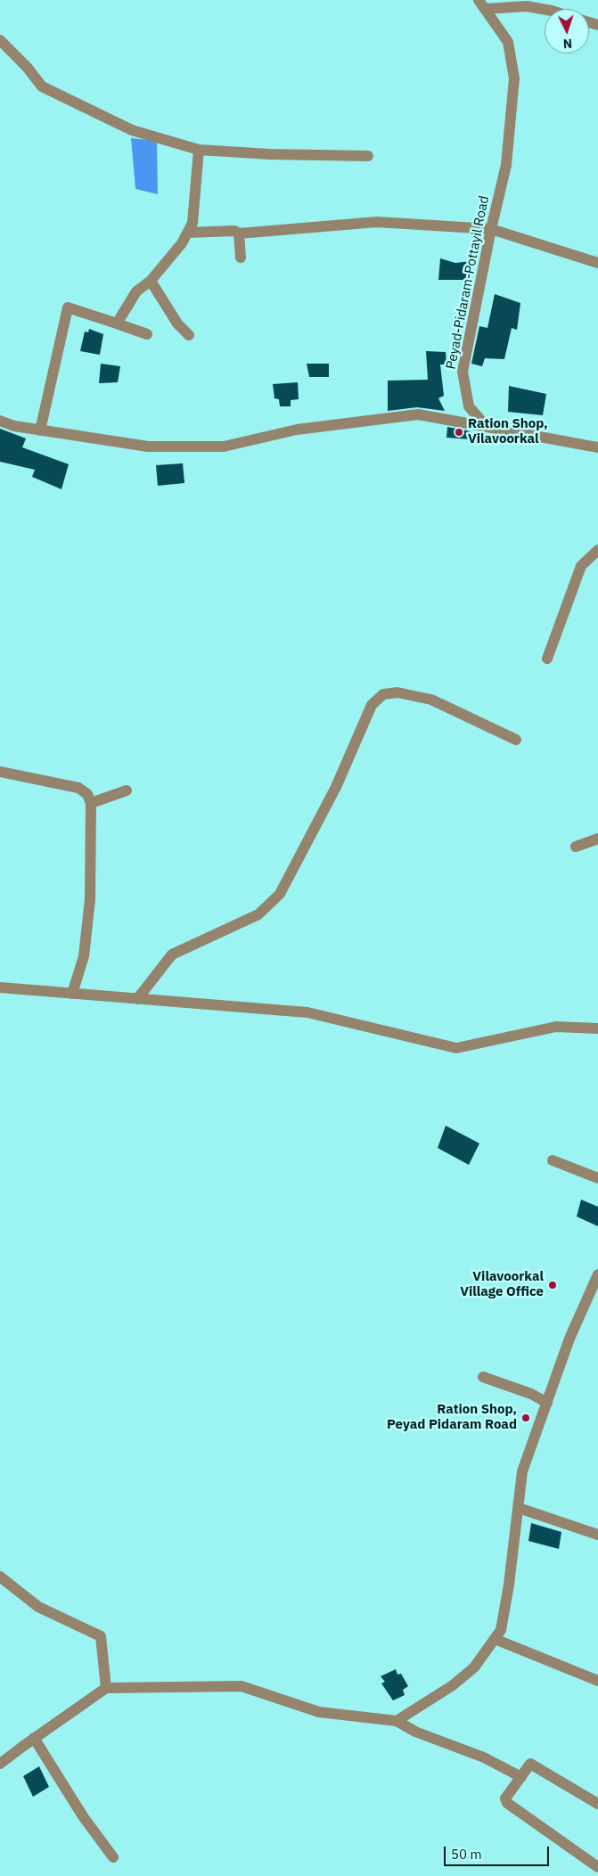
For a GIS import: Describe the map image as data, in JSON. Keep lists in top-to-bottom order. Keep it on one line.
{"streets":{"street":["Peyad-Pidaram-Pottayil Road"]},"places":["Ration Shop, Vilavoorkal","Vilavoorkal Village Office","Ration Shop, Peyad Pidaram Road"],"scale_bar":"50 m","north":"bottom"}
